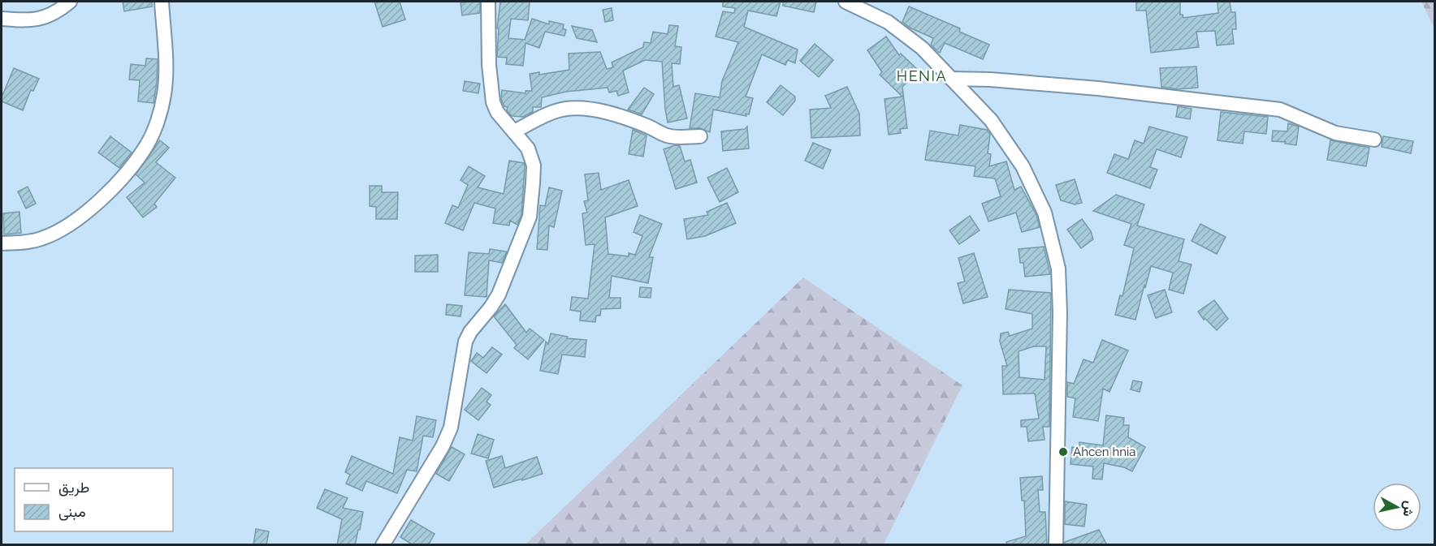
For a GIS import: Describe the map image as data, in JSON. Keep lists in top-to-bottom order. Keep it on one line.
{"districts":["HENIA"],"places":["Ahcen hnia"],"legend":["طريق","مبنى"],"north":"right"}
